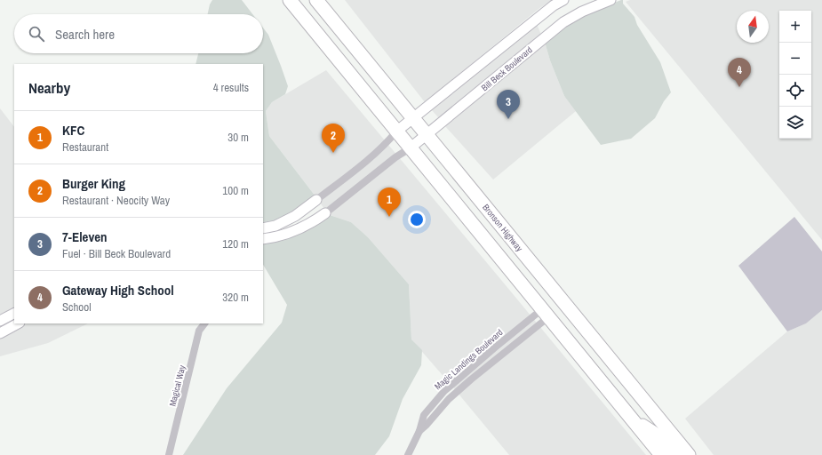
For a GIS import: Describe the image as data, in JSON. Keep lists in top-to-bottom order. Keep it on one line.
{"streets":{"highway":["Bronson Highway"],"street":["Bill Beck Boulevard","Magic Landings Boulevard","Magical Way"]},"crossings":[["Bill Beck Boulevard","Bronson Highway"]],"north":"top","page":{"map_buttons":["+","−"],"search":"Search here","pins":["4","3","2","1"],"heading":["Nearby","4 results"],"list":[{"mark":"1","name":"KFC","note":"Restaurant","value":"30 m"},{"mark":"2","name":"Burger King","note":"Restaurant · Neocity Way","value":"100 m"},{"mark":"3","name":"7-Eleven","note":"Fuel · Bill Beck Boulevard","value":"120 m"},{"mark":"4","name":"Gateway High School","note":"School","value":"320 m"}]}}
